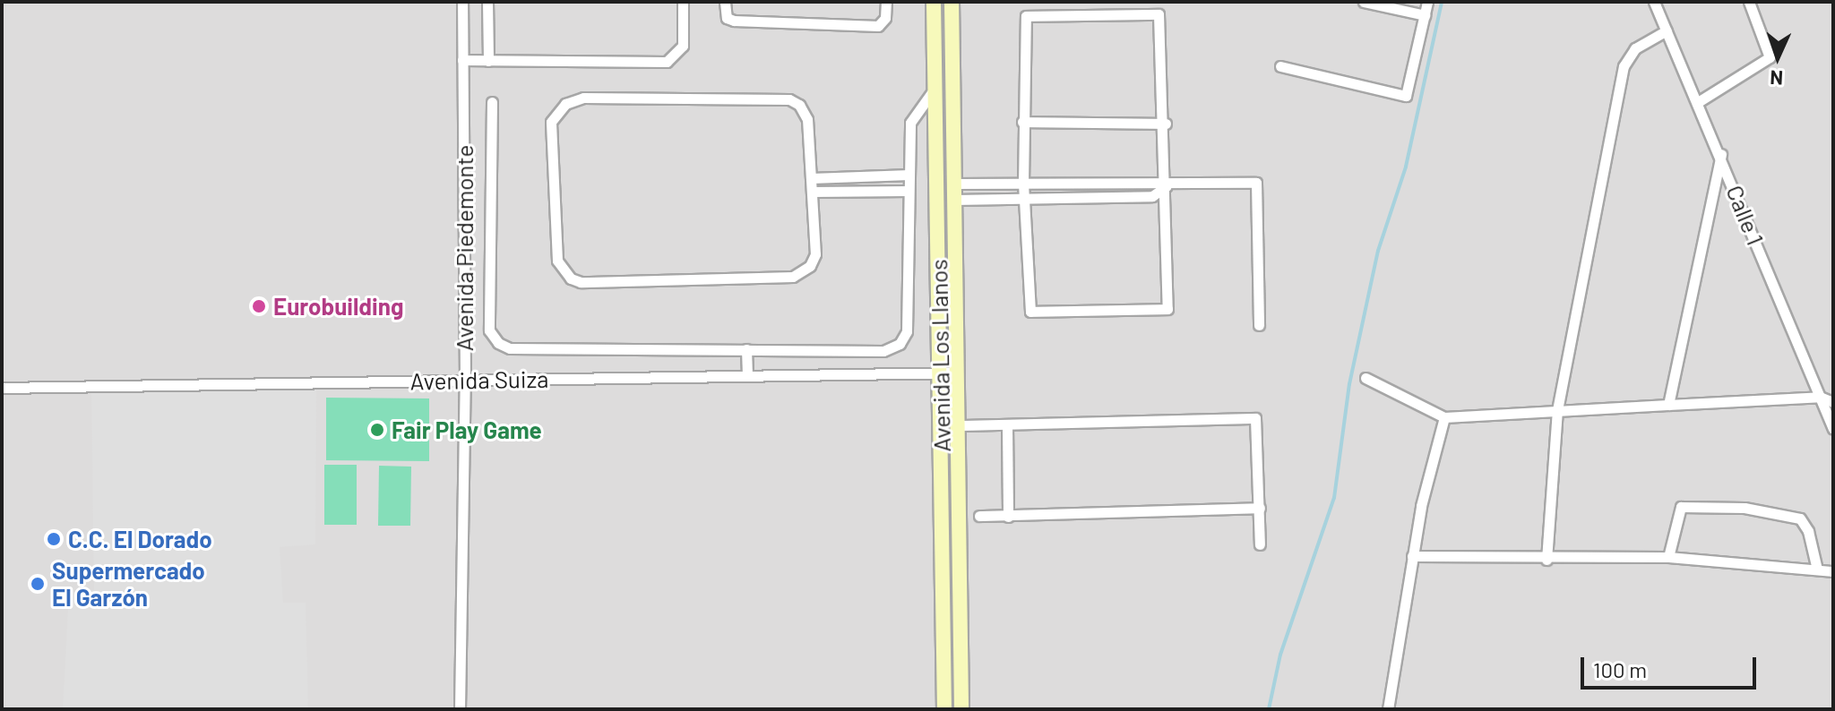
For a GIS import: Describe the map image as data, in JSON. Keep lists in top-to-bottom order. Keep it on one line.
{"streets":{"street":["Calle 1","Avenida Piedemonte","Avenida Los Llanos","Avenida Suiza"]},"crossings":[["Avenida Piedemonte","Avenida Suiza"],["Avenida Los Llanos","Avenida Suiza"]],"places":["Eurobuilding","Fair Play Game","C.C. El Dorado","Supermercado El Garzón"],"scale_bar":"100 m","north":"bottom"}
